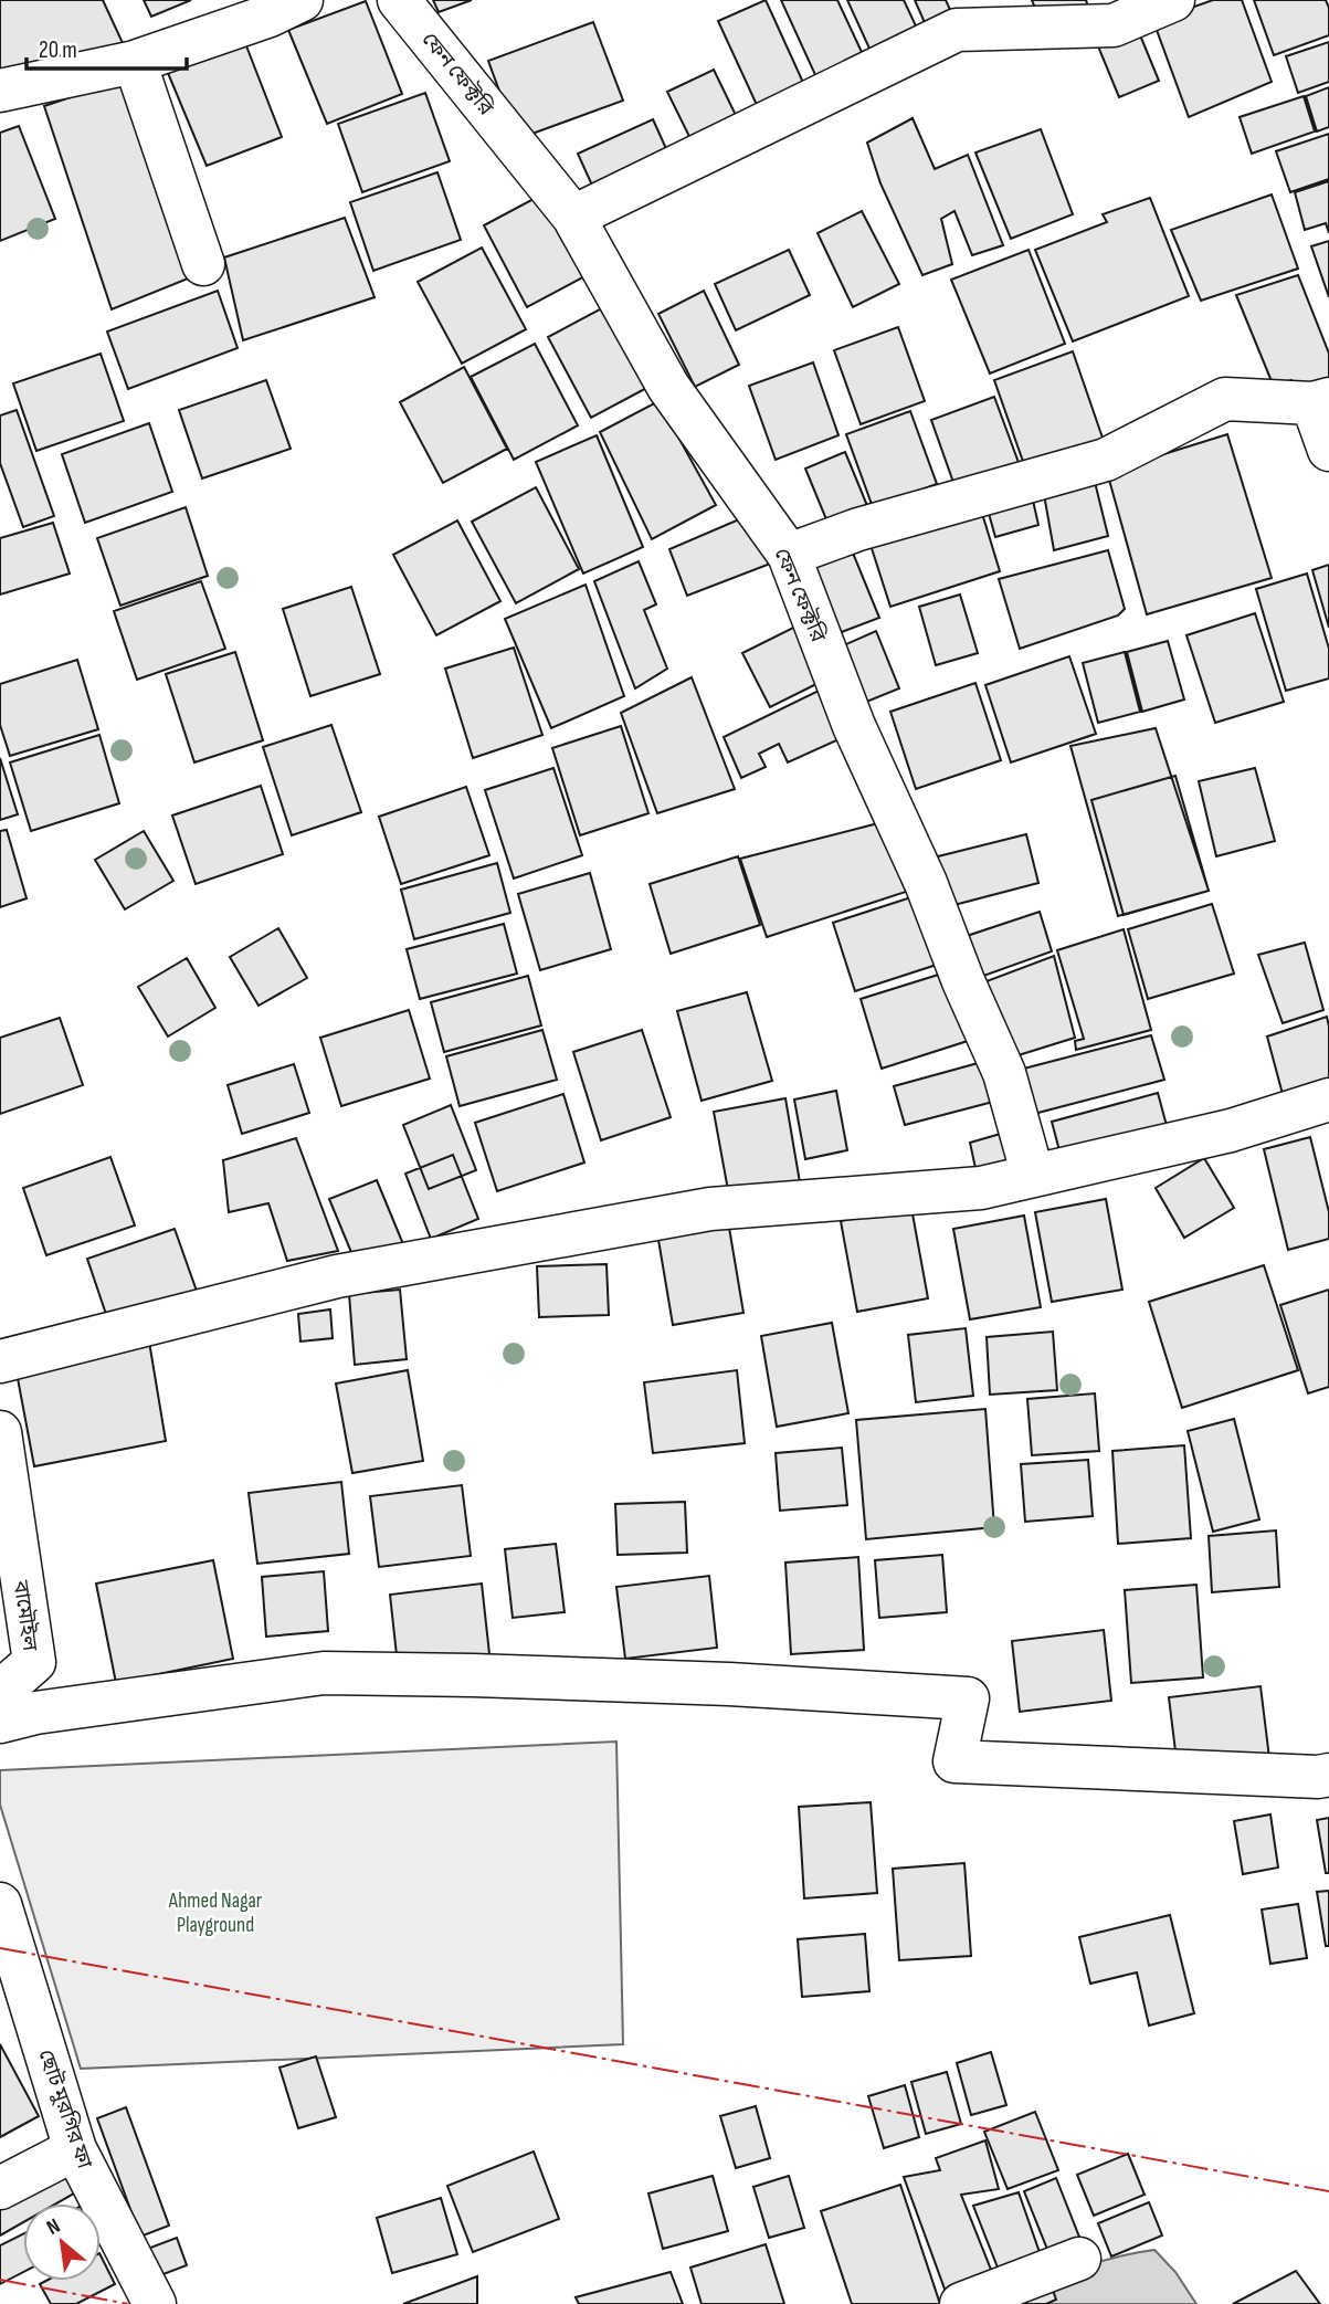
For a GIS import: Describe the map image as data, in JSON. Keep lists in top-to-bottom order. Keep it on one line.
{"streets":{"street":["ফেন ফেক্টরি","বামৌইল","ছোট মুরগির ফা"]},"parks":["Ahmed Nagar Playground"],"scale_bar":"20 m","north":"top left"}
